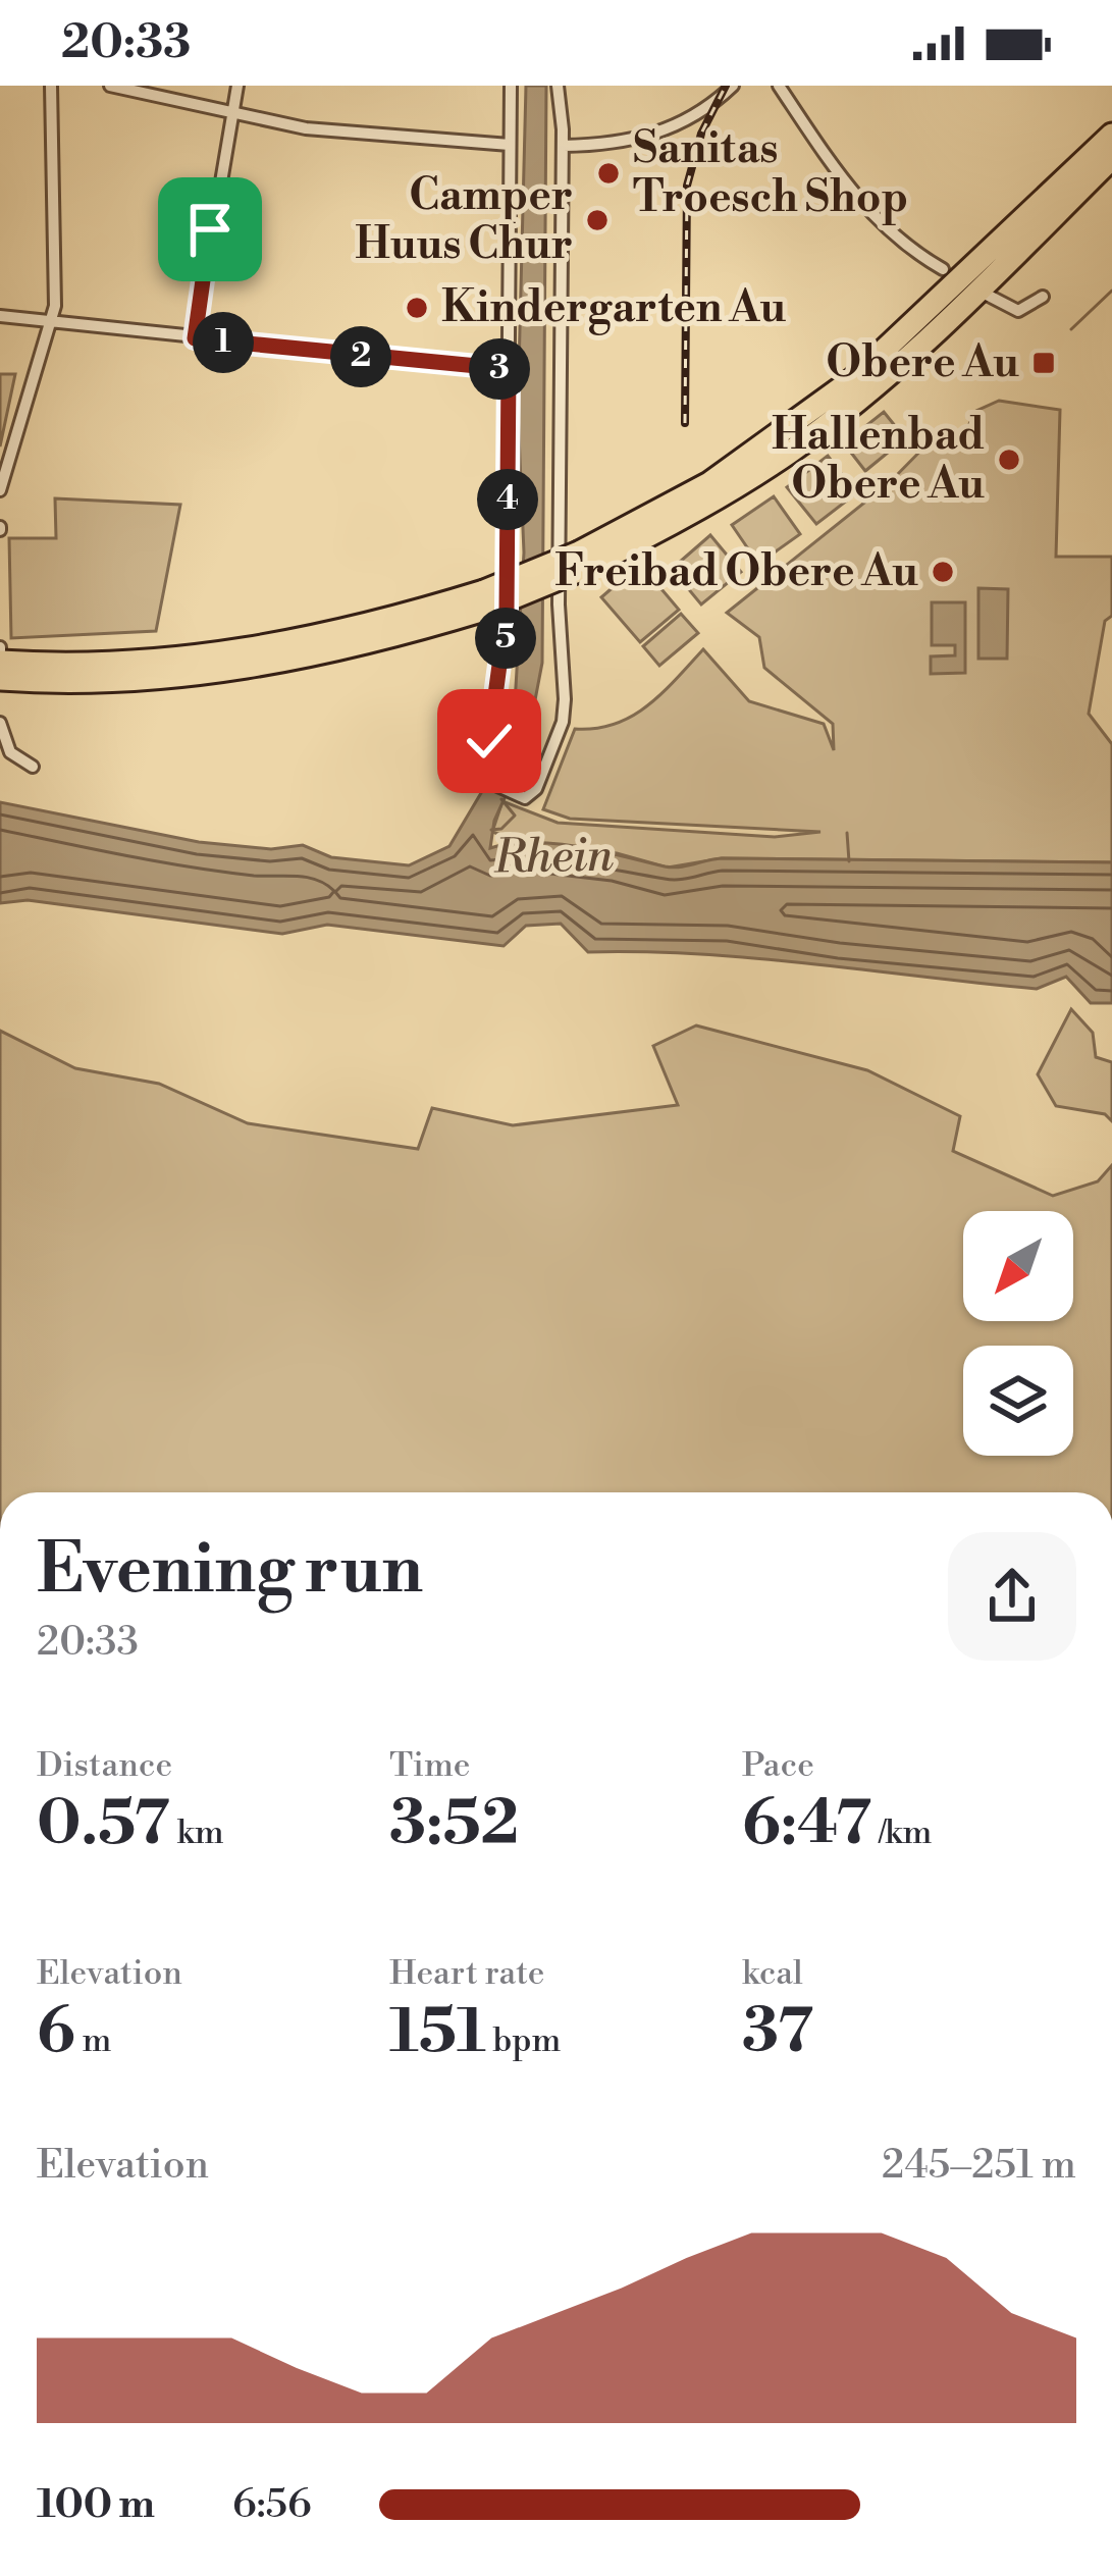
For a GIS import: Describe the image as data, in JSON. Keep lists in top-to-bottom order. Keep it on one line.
{"water":["Rhein"],"places":{"other":["Sanitas Troesch Shop","Camper Huus Chur","Kindergarten Au","Hallenbad Obere Au","Freibad Obere Au"],"transit":["Obere Au"]},"north":"bottom left","page":{"status":"20:33","pins":["1","2","3","4","5"],"heading":["Evening run","20:33"],"stats":[["Distance","0.57 km"],["Time","3:52"],["Pace","6:47 /km"],["Elevation","6 m"],["Heart rate","151 bpm"],["kcal","37"]],"chart":["Elevation","245–251 m"],"list":[{"name":"100 m","note":"6:56"}]}}
